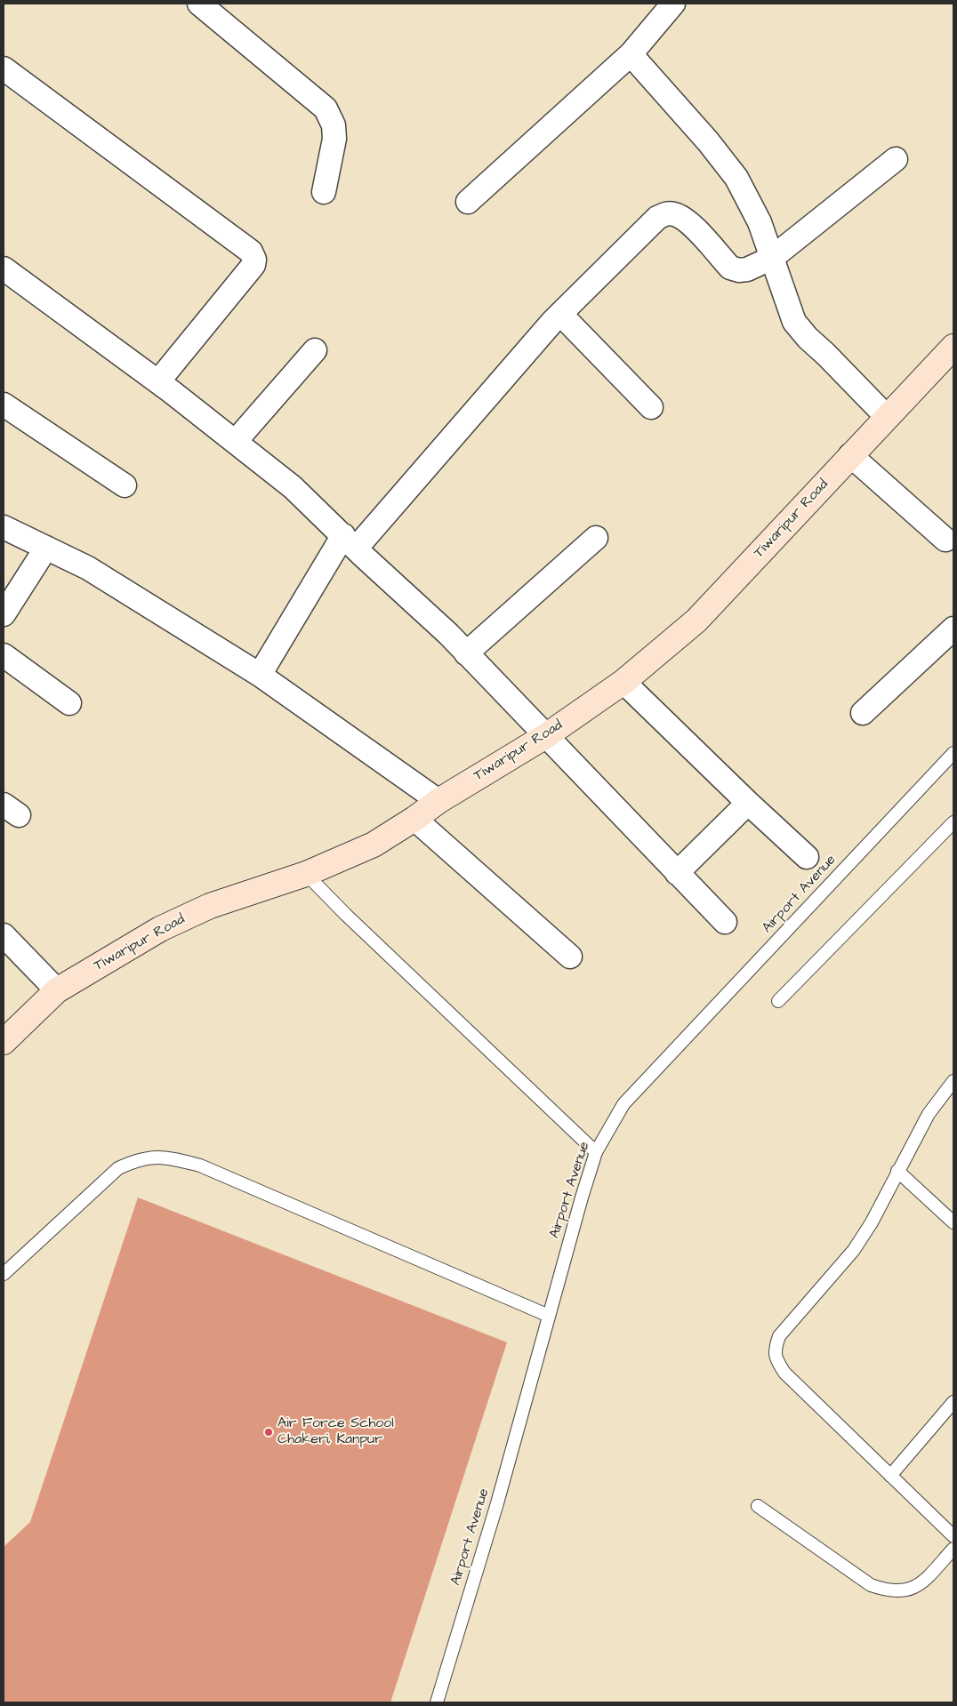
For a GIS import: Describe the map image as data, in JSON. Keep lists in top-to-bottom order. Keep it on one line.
{"streets":{"street":["Tiwaripur Road"],"lane":["Airport Avenue"]},"places":["Air Force School Chakeri, Kanpur"]}
